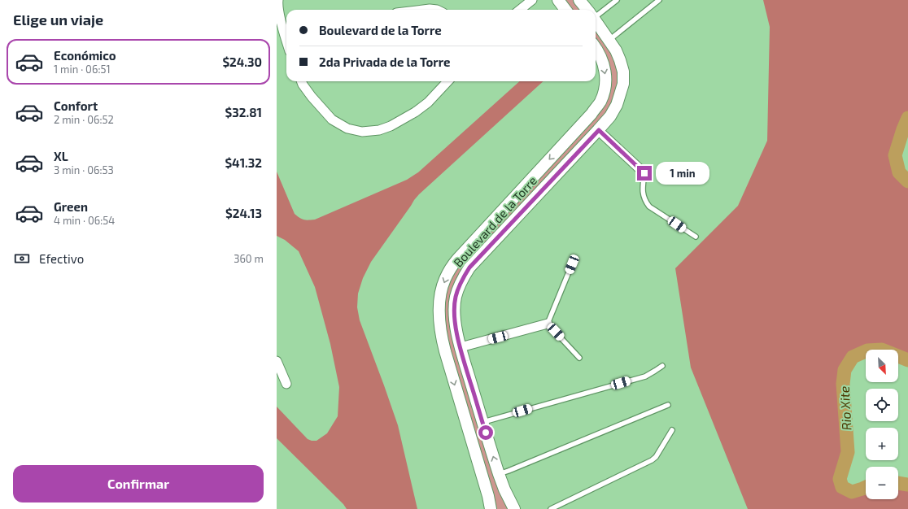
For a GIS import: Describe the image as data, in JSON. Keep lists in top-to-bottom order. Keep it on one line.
{"streets":{"street":["Boulevard de la Torre"]},"water":["Rio Xite"],"north":"bottom right","page":{"heading":"Elige un viaje","banner":["Boulevard de la Torre","2da Privada de la Torre"],"list":[{"name":"Económico","note":"1 min · 06:51","value":"$24.30"},{"name":"Confort","note":"2 min · 06:52","value":"$32.81"},{"name":"XL","note":"3 min · 06:53","value":"$41.32"},{"name":"Green","note":"4 min · 06:54","value":"$24.13"}],"bubble":"1 min","pay":["Efectivo","360 m"],"map_buttons":["+","−"],"buttons":"Confirmar"}}
